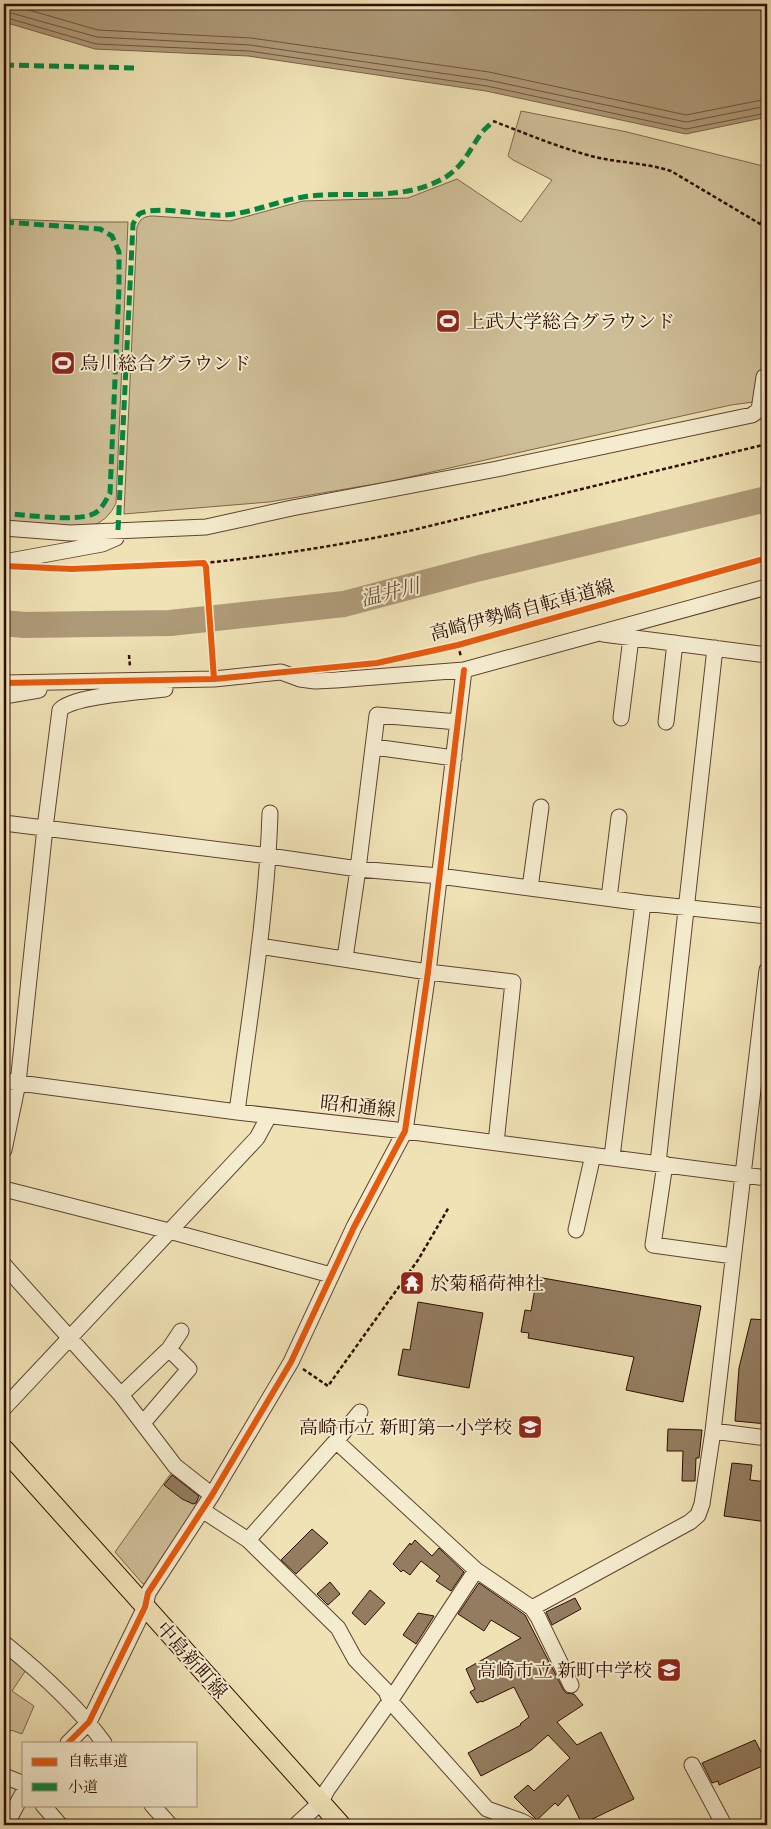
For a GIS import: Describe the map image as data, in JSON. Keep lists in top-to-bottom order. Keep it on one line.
{"streets":{"main road":["中島新町線"],"street":["昭和通線"],"cycle path":["高崎伊勢崎自転車道線"]},"water":["温井川"],"places":{"sports":["上武大学総合グラウンド","烏川総合グラウンド"],"temple":["於菊稲荷神社"],"school or university":["高崎市立 新町第一小学校","高崎市立 新町中学校"]},"legend":["自転車道","小道"]}
